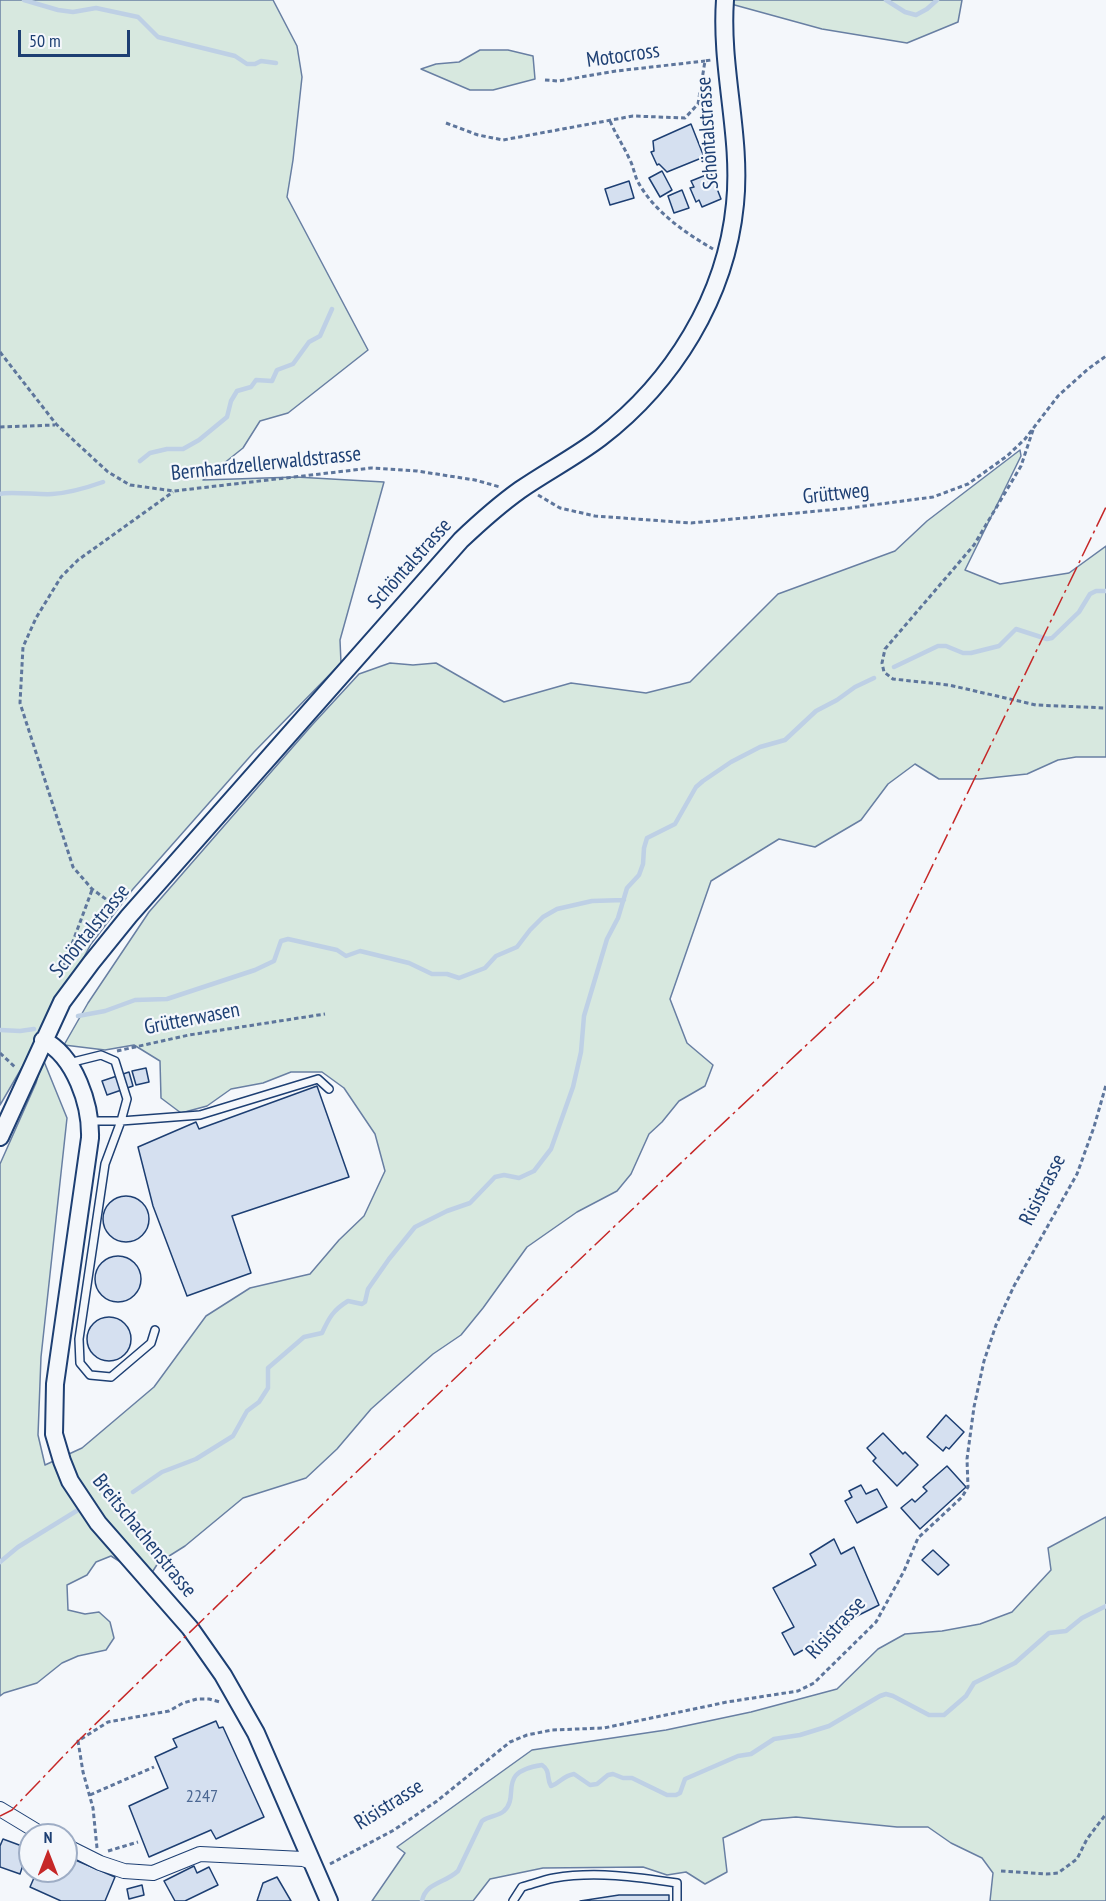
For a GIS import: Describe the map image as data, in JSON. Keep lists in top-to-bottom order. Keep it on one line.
{"streets":{"street":["Schöntalstrasse","Breitschachenstrasse"],"path":["Motocross","Bernhardzellerwaldstrasse","Grüttweg","Grütterwasen","Risistrasse"]},"crossings":[["Motocross","Schöntalstrasse"],["Schöntalstrasse","Bernhardzellerwaldstrasse"],["Schöntalstrasse","Grüttweg"],["Schöntalstrasse","Breitschachenstrasse"],["Bernhardzellerwaldstrasse","Grüttweg"],["Risistrasse","Breitschachenstrasse"]],"house_numbers":["2247"],"scale_bar":"50 m","north":"top"}
